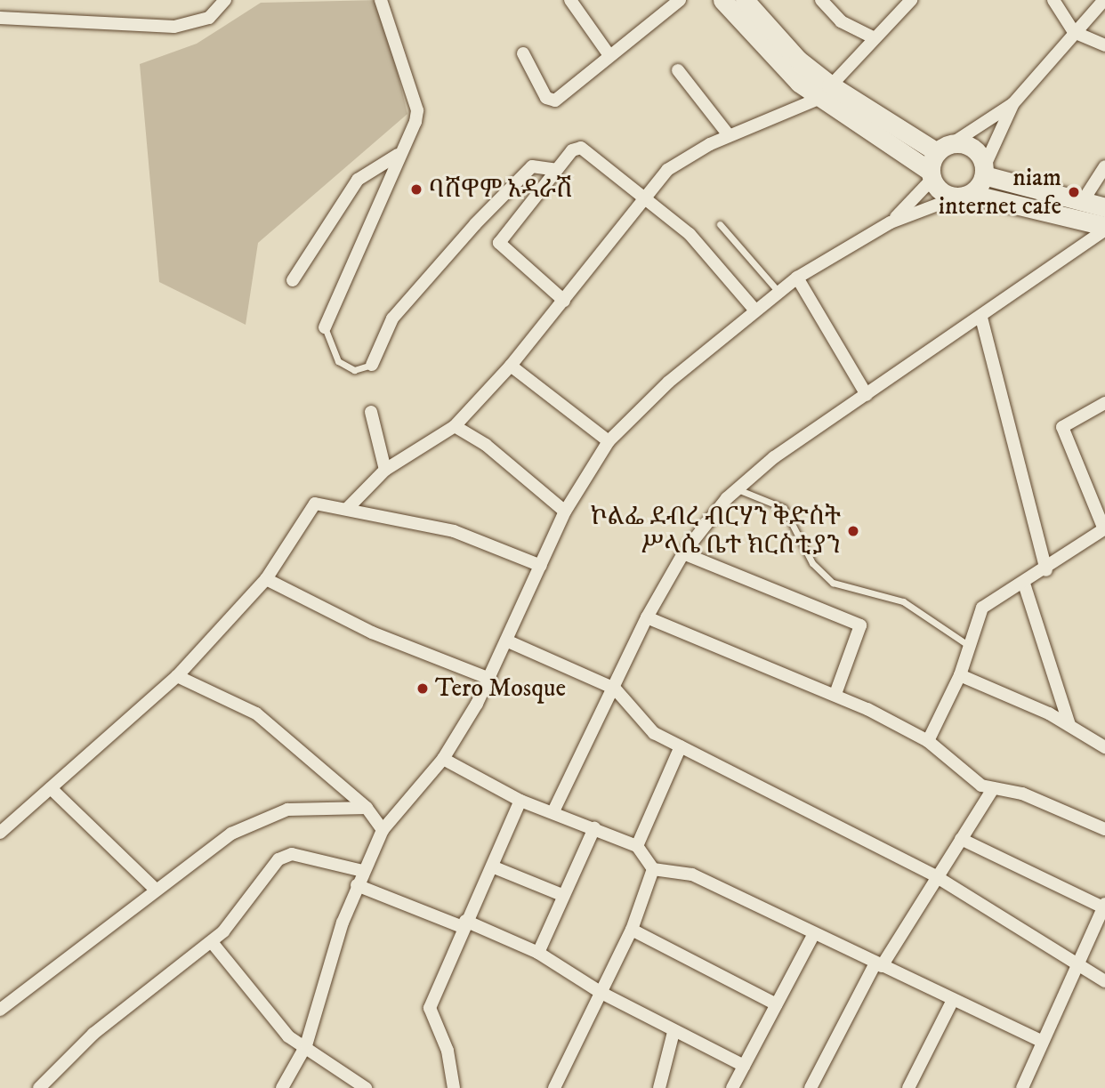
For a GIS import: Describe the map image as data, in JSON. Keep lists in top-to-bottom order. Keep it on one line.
{"places":["ባሸዋም አዳራሽ","niam internet cafe","ኮልፌ ደብረ ብርሃን ቅድስት ሥላሴ ቤተ ክርስቲያን","Tero Mosque"]}
